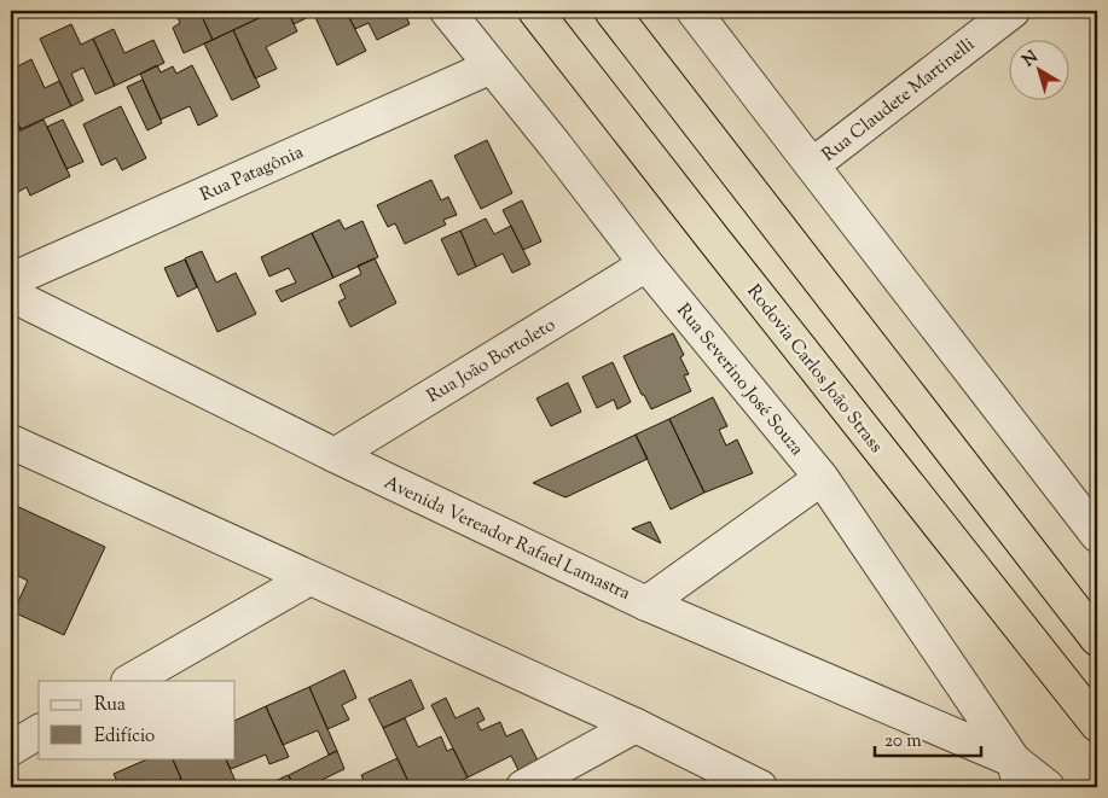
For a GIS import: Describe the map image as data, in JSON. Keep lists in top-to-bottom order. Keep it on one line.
{"streets":{"highway":["Rodovia Carlos João Strass"],"street":["Rua Claudete Martinelli","Rua Patagônia","Rua João Bortoleto","Rua Severino José Souza","Avenida Vereador Rafael Lamastra"]},"crossings":[["Rua Patagônia","Rua Severino José Souza"],["Rua João Bortoleto","Rua Severino José Souza"],["Rua João Bortoleto","Avenida Vereador Rafael Lamastra"],["Rua Severino José Souza","Avenida Vereador Rafael Lamastra"]],"legend":["Rua","Edifício"],"scale_bar":"20 m","north":"top left"}
